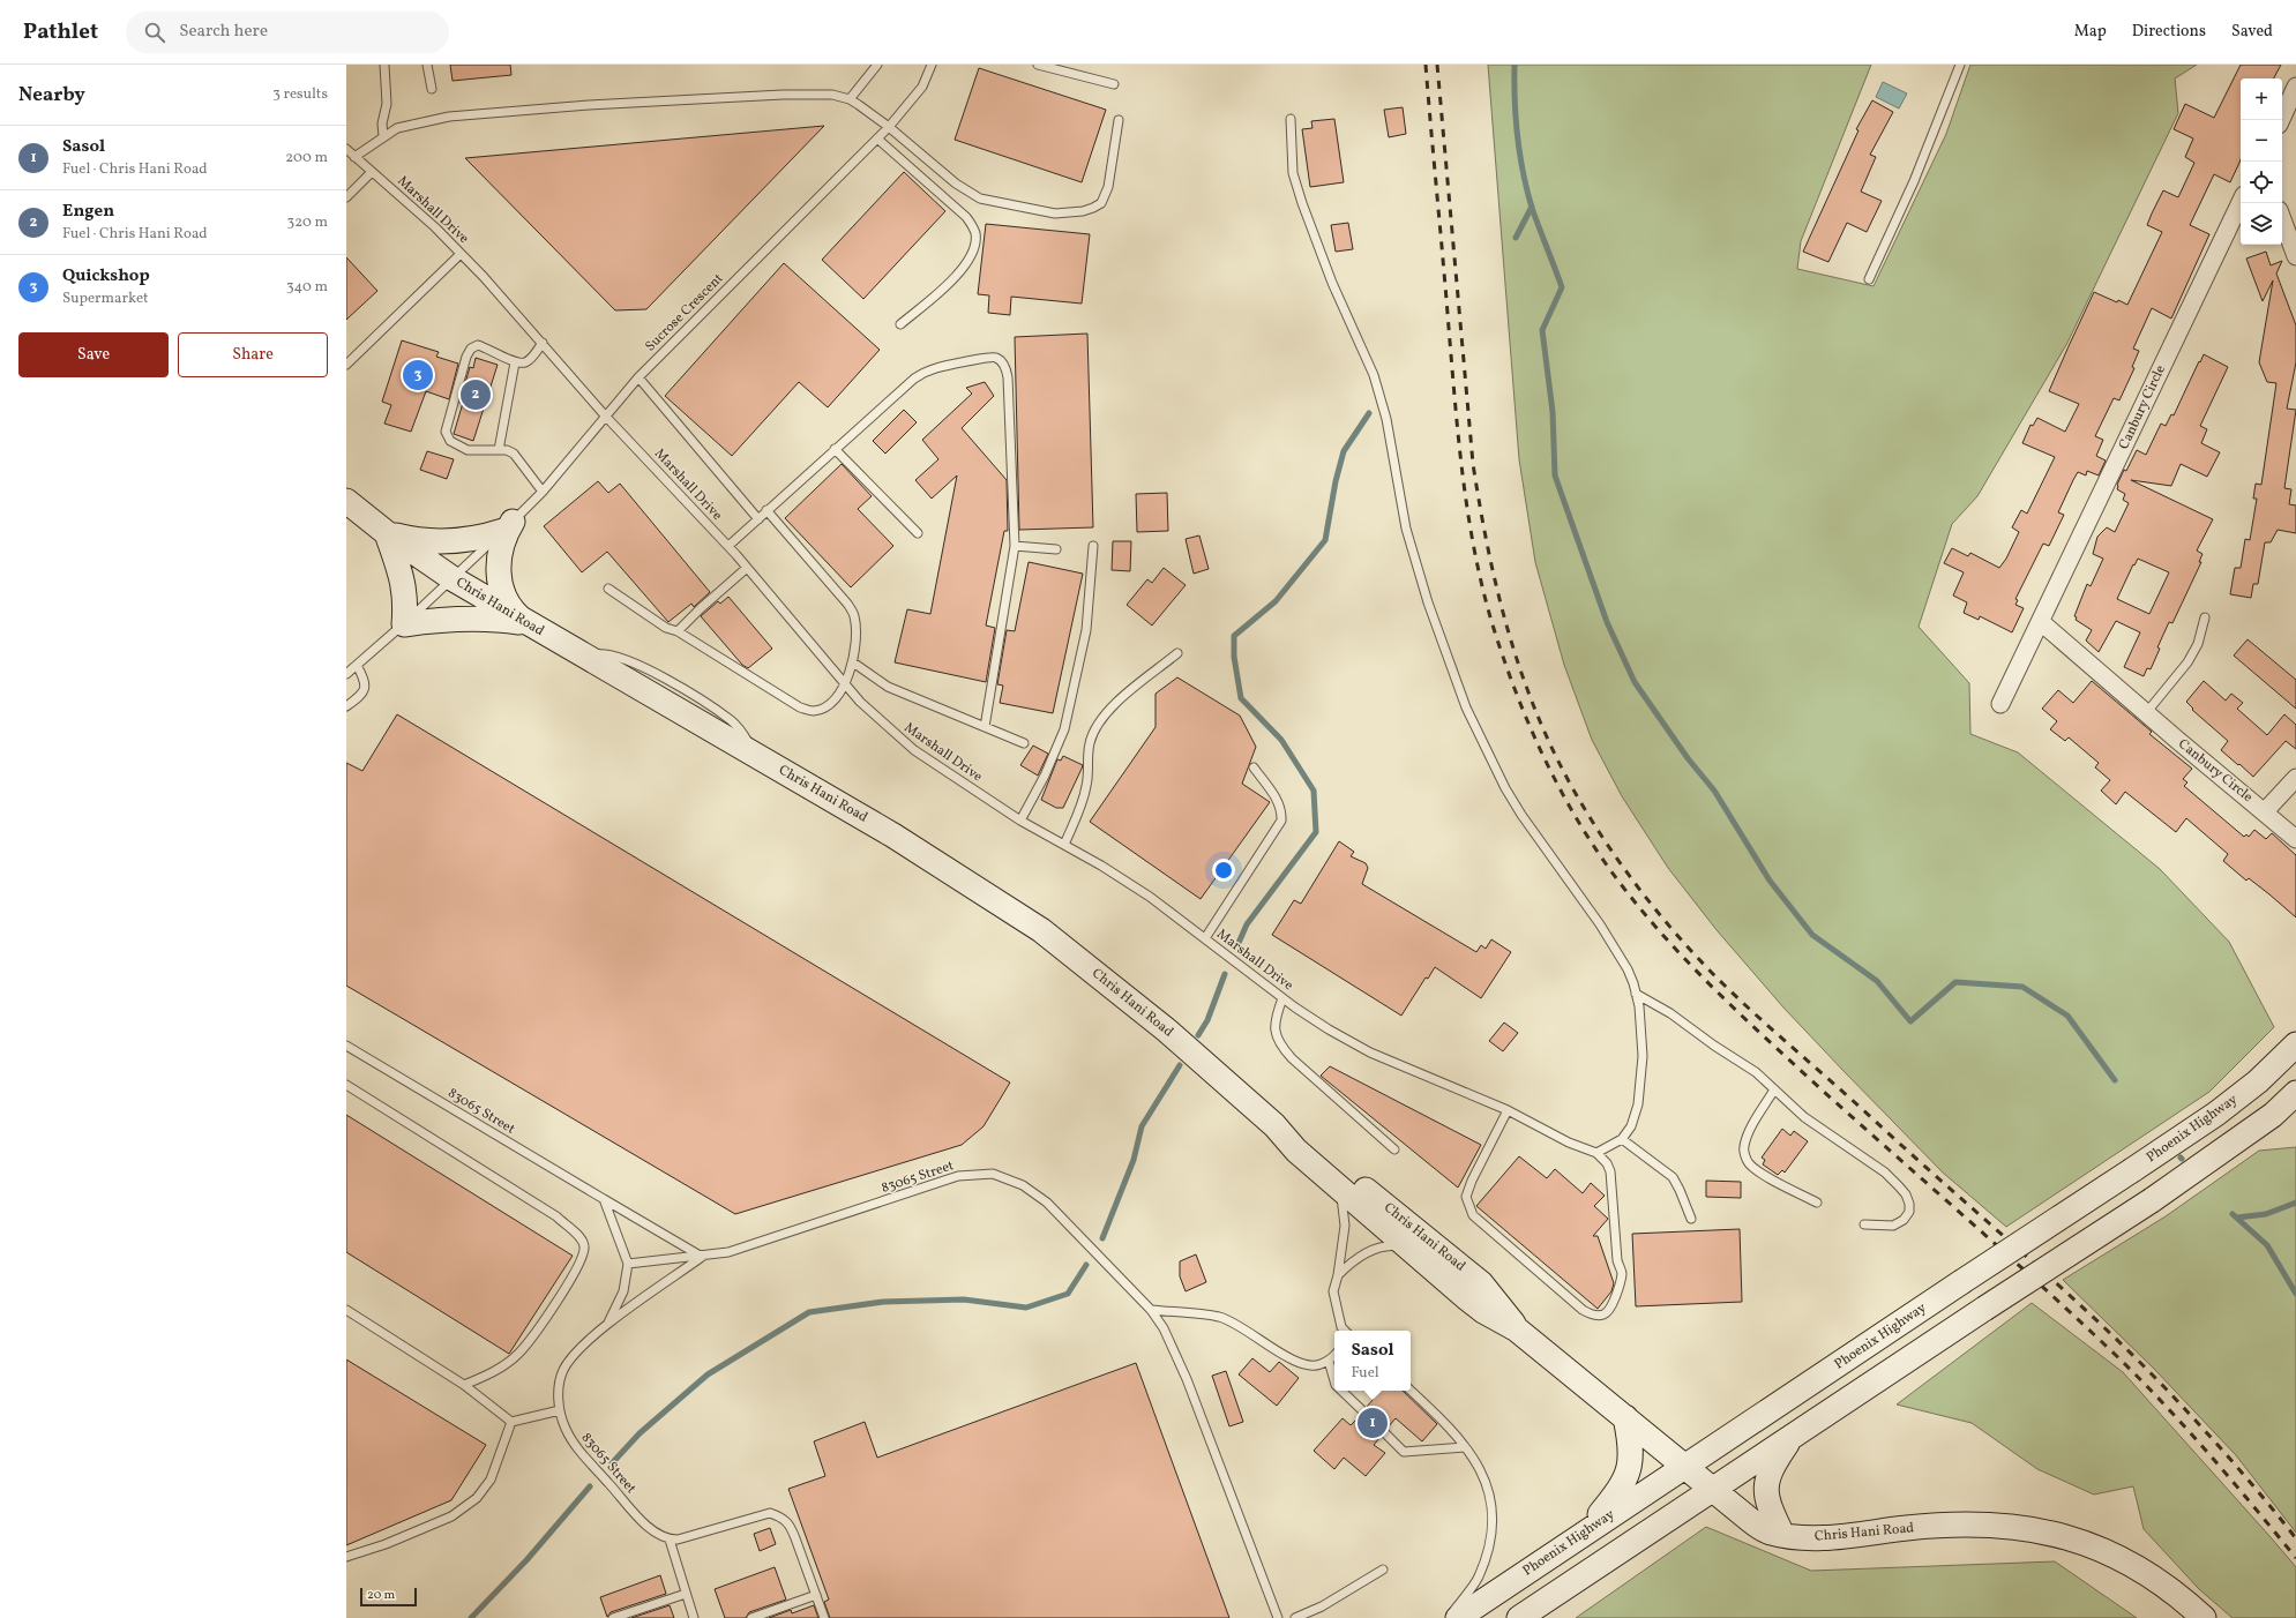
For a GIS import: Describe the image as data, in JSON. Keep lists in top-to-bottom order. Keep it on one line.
{"streets":{"main road":["Chris Hani Road","Phoenix Highway"],"street":["Canbury Circle"],"lane":["Marshall Drive","Sucrose Crescent","83065 Street"]},"crossings":[["Marshall Drive","Sucrose Crescent"],["Sucrose Crescent","Chris Hani Road"],["Chris Hani Road","Phoenix Highway"]],"scale_bar":"20 m","page":{"header":"Pathlet","search":"Search here","nav":["Map","Directions","Saved"],"heading":["Nearby","3 results"],"map_buttons":["+","−"],"list":[{"mark":"1","name":"Sasol","note":"Fuel · Chris Hani Road","value":"200 m"},{"mark":"2","name":"Engen","note":"Fuel · Chris Hani Road","value":"320 m"},{"mark":"3","name":"Quickshop","note":"Supermarket","value":"340 m"}],"buttons":["Save","Share"],"pins":["3","2","1"],"popup":["Sasol","Fuel"],"scale":"20 m"}}
